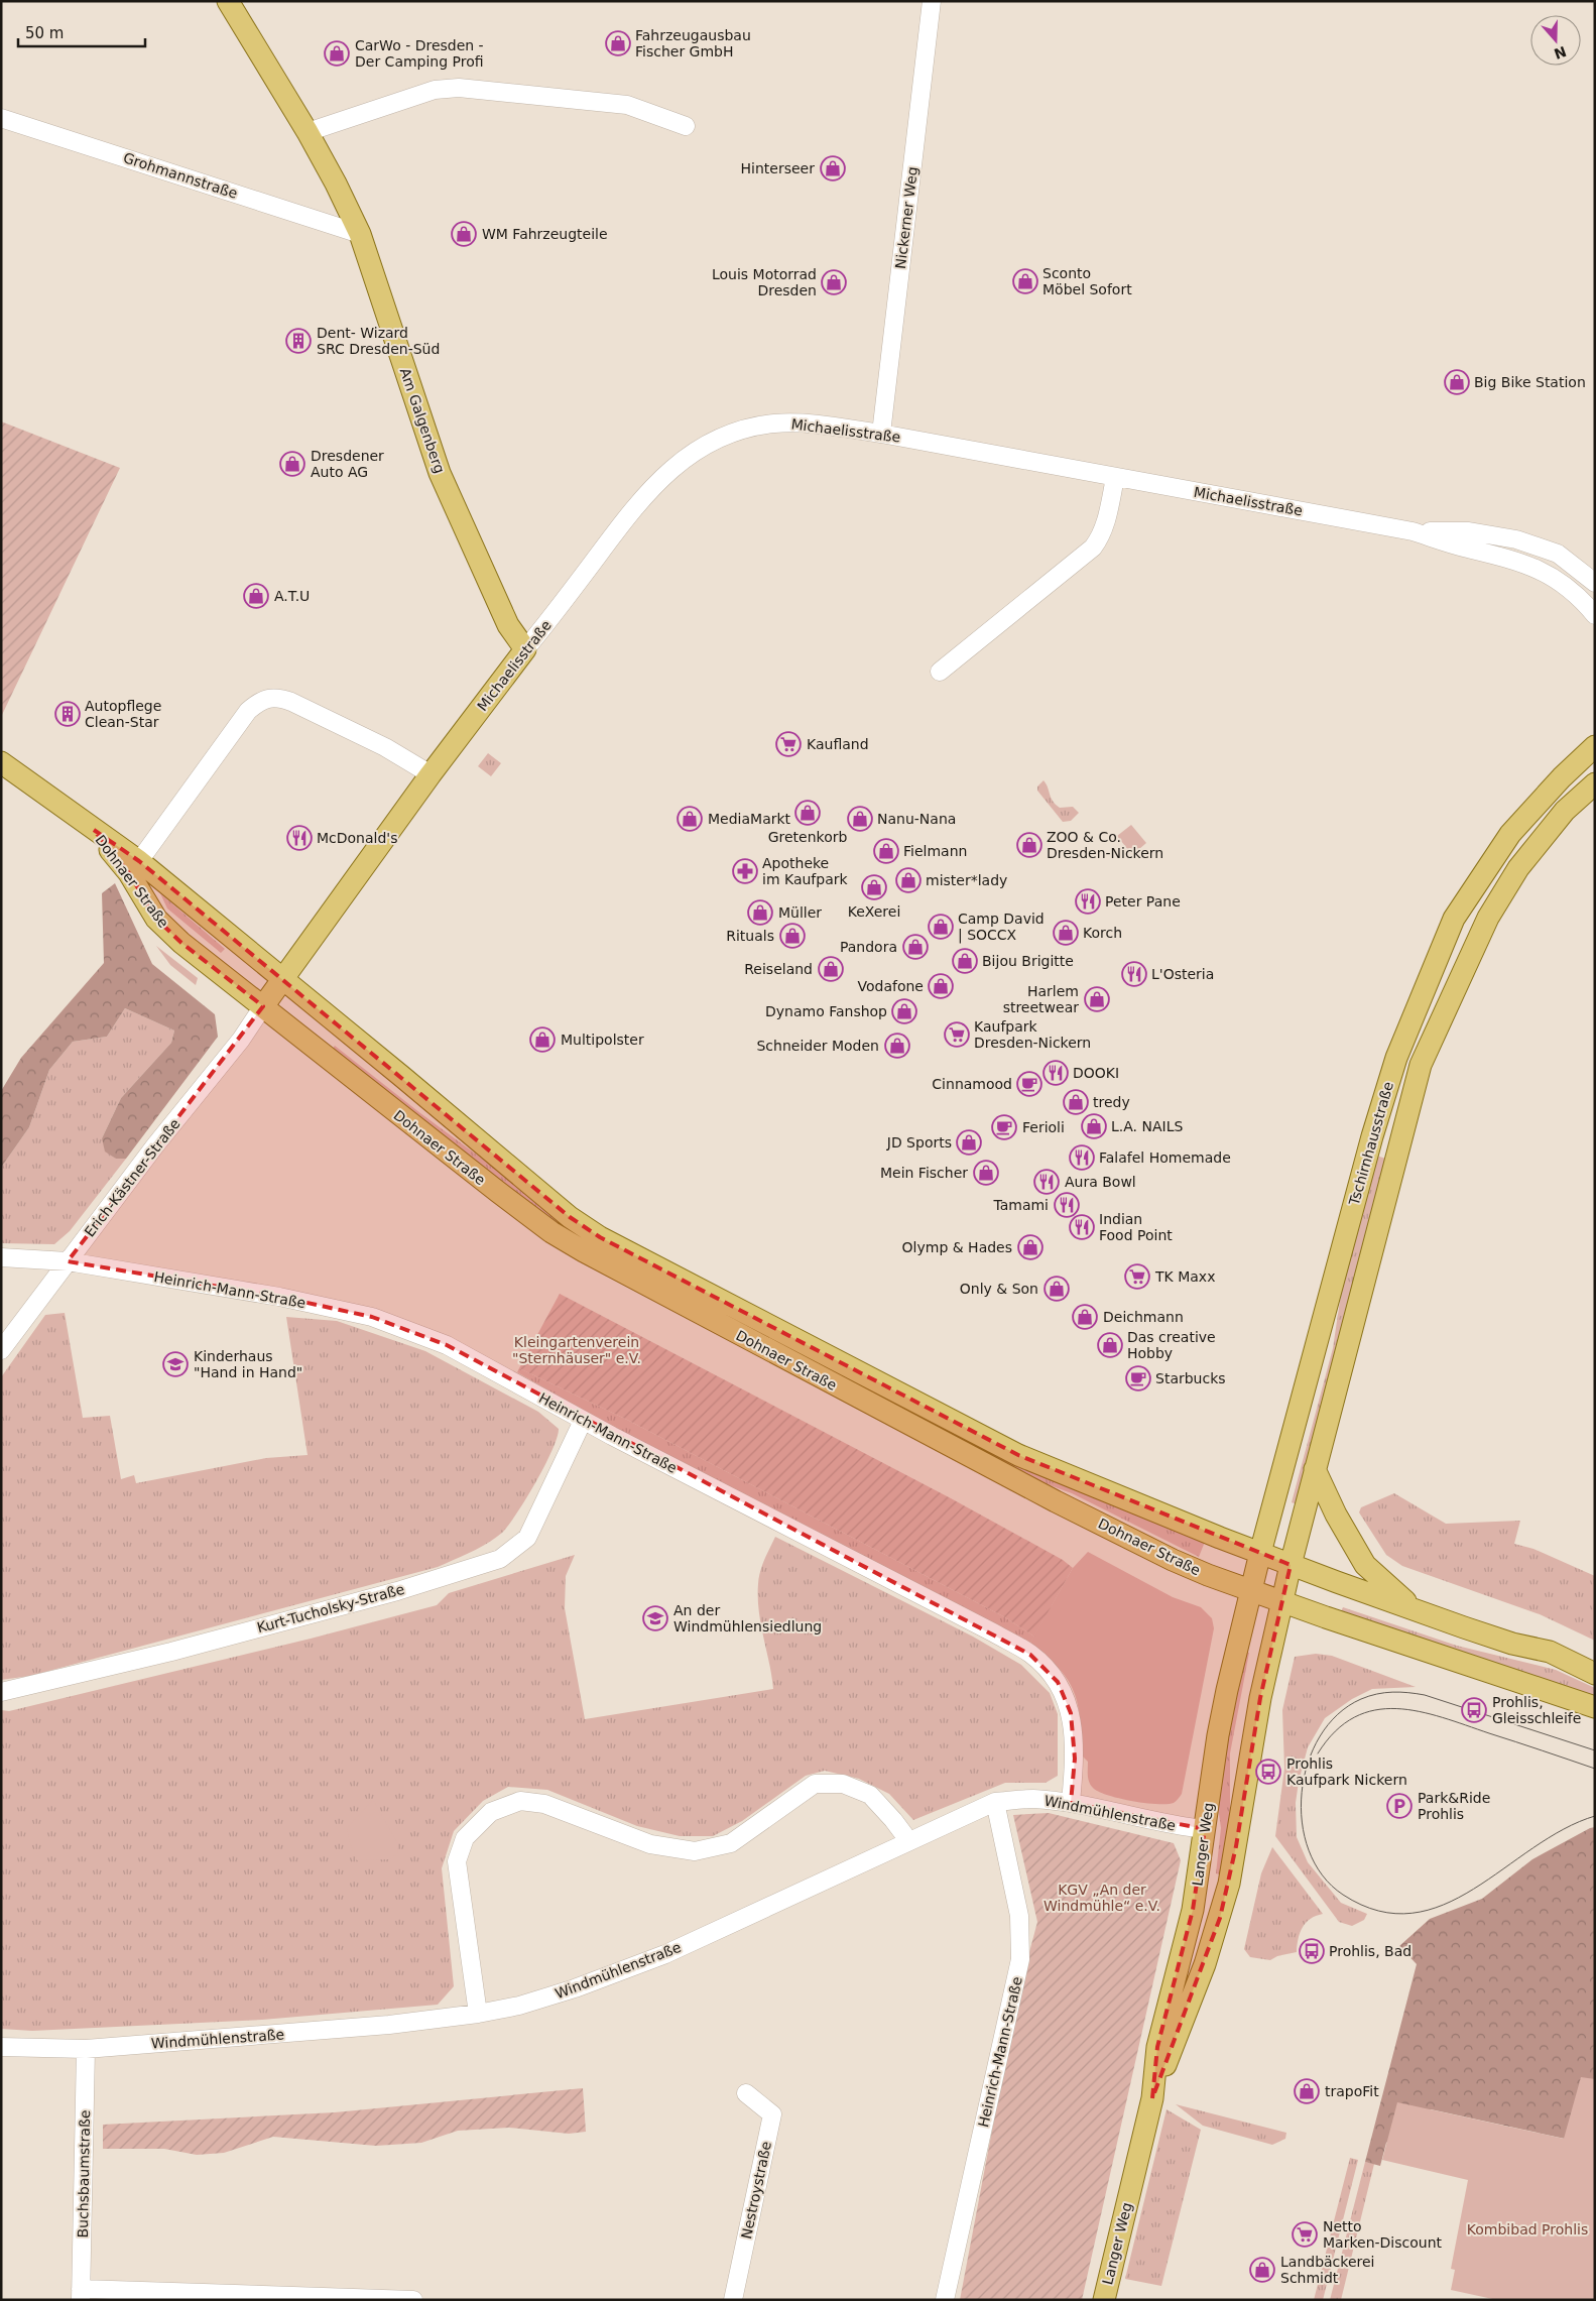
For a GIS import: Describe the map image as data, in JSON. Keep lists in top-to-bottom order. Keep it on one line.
{"streets":{"main road":["Am Galgenberg","Michaelisstraße","Dohnaer Straße","Tschirnhausstraße","Langer Weg"],"street":["Grohmannstraße","Nickerner Weg","Erich-Kästner-Straße","Heinrich-Mann-Straße","Kurt-Tucholsky-Straße","Windmühlenstraße","Buchsbaumstraße","Nestroystraße"]},"crossings":[["Grohmannstraße","Am Galgenberg"],["Nickerner Weg","Michaelisstraße"],["Am Galgenberg","Michaelisstraße"],["Michaelisstraße","Dohnaer Straße"],["Michaelisstraße","Erich-Kästner-Straße"],["Dohnaer Straße","Tschirnhausstraße"],["Dohnaer Straße","Erich-Kästner-Straße"],["Dohnaer Straße","Langer Weg"],["Tschirnhausstraße","Langer Weg"],["Erich-Kästner-Straße","Heinrich-Mann-Straße"],["Heinrich-Mann-Straße","Kurt-Tucholsky-Straße"],["Heinrich-Mann-Straße","Windmühlenstraße"],["Windmühlenstraße","Langer Weg"],["Windmühlenstraße","Buchsbaumstraße"]],"parks":["Kleingartenverein \"Sternhäuser\" e.V.","KGV „An der Windmühle“ e.V.","Kombibad Prohlis"],"places":{"shop":["Fahrzeugausbau Fischer GmbH","CarWo - Dresden - Der Camping Profi","Hinterseer","WM Fahrzeugteile","Sconto Möbel Sofort","Louis Motorrad Dresden","Big Bike Station","Dresdener Auto AG","A.T.U","Gretenkorb","MediaMarkt","Nanu-Nana","ZOO & Co. Dresden-Nickern","Fielmann","mister*lady","KeXerei","Müller","Camp David | SOCCX","Korch","Rituals","Pandora","Bijou Brigitte","Reiseland","Vodafone","Harlem streetwear","Dynamo Fanshop","Multipolster","Schneider Moden","tredy","L.A. NAILS","JD Sports","Mein Fischer","Olymp & Hades","Only & Son","Deichmann","Das creative Hobby","trapoFit","Landbäckerei Schmidt"],"building":["Dent- Wizard SRC Dresden-Süd","Autopflege Clean-Star"],"supermarket":["Kaufland","Kaufpark Dresden-Nickern","TK Maxx","Netto Marken-Discount"],"restaurant":["McDonald's","Peter Pane","L'Osteria","DOOKI","Falafel Homemade","Aura Bowl","Tamami","Indian Food Point"],"pharmacy":["Apotheke im Kaufpark"],"cafe":["Cinnamood","Ferioli","Starbucks"],"school or university":["Kinderhaus \"Hand in Hand\"","An der Windmühlensiedlung"],"bus stop":["Prohlis, Gleisschleife","Prohlis Kaufpark Nickern","Prohlis, Bad"],"parking":["Park&Ride Prohlis"]},"scale_bar":"50 m","north":"bottom"}
